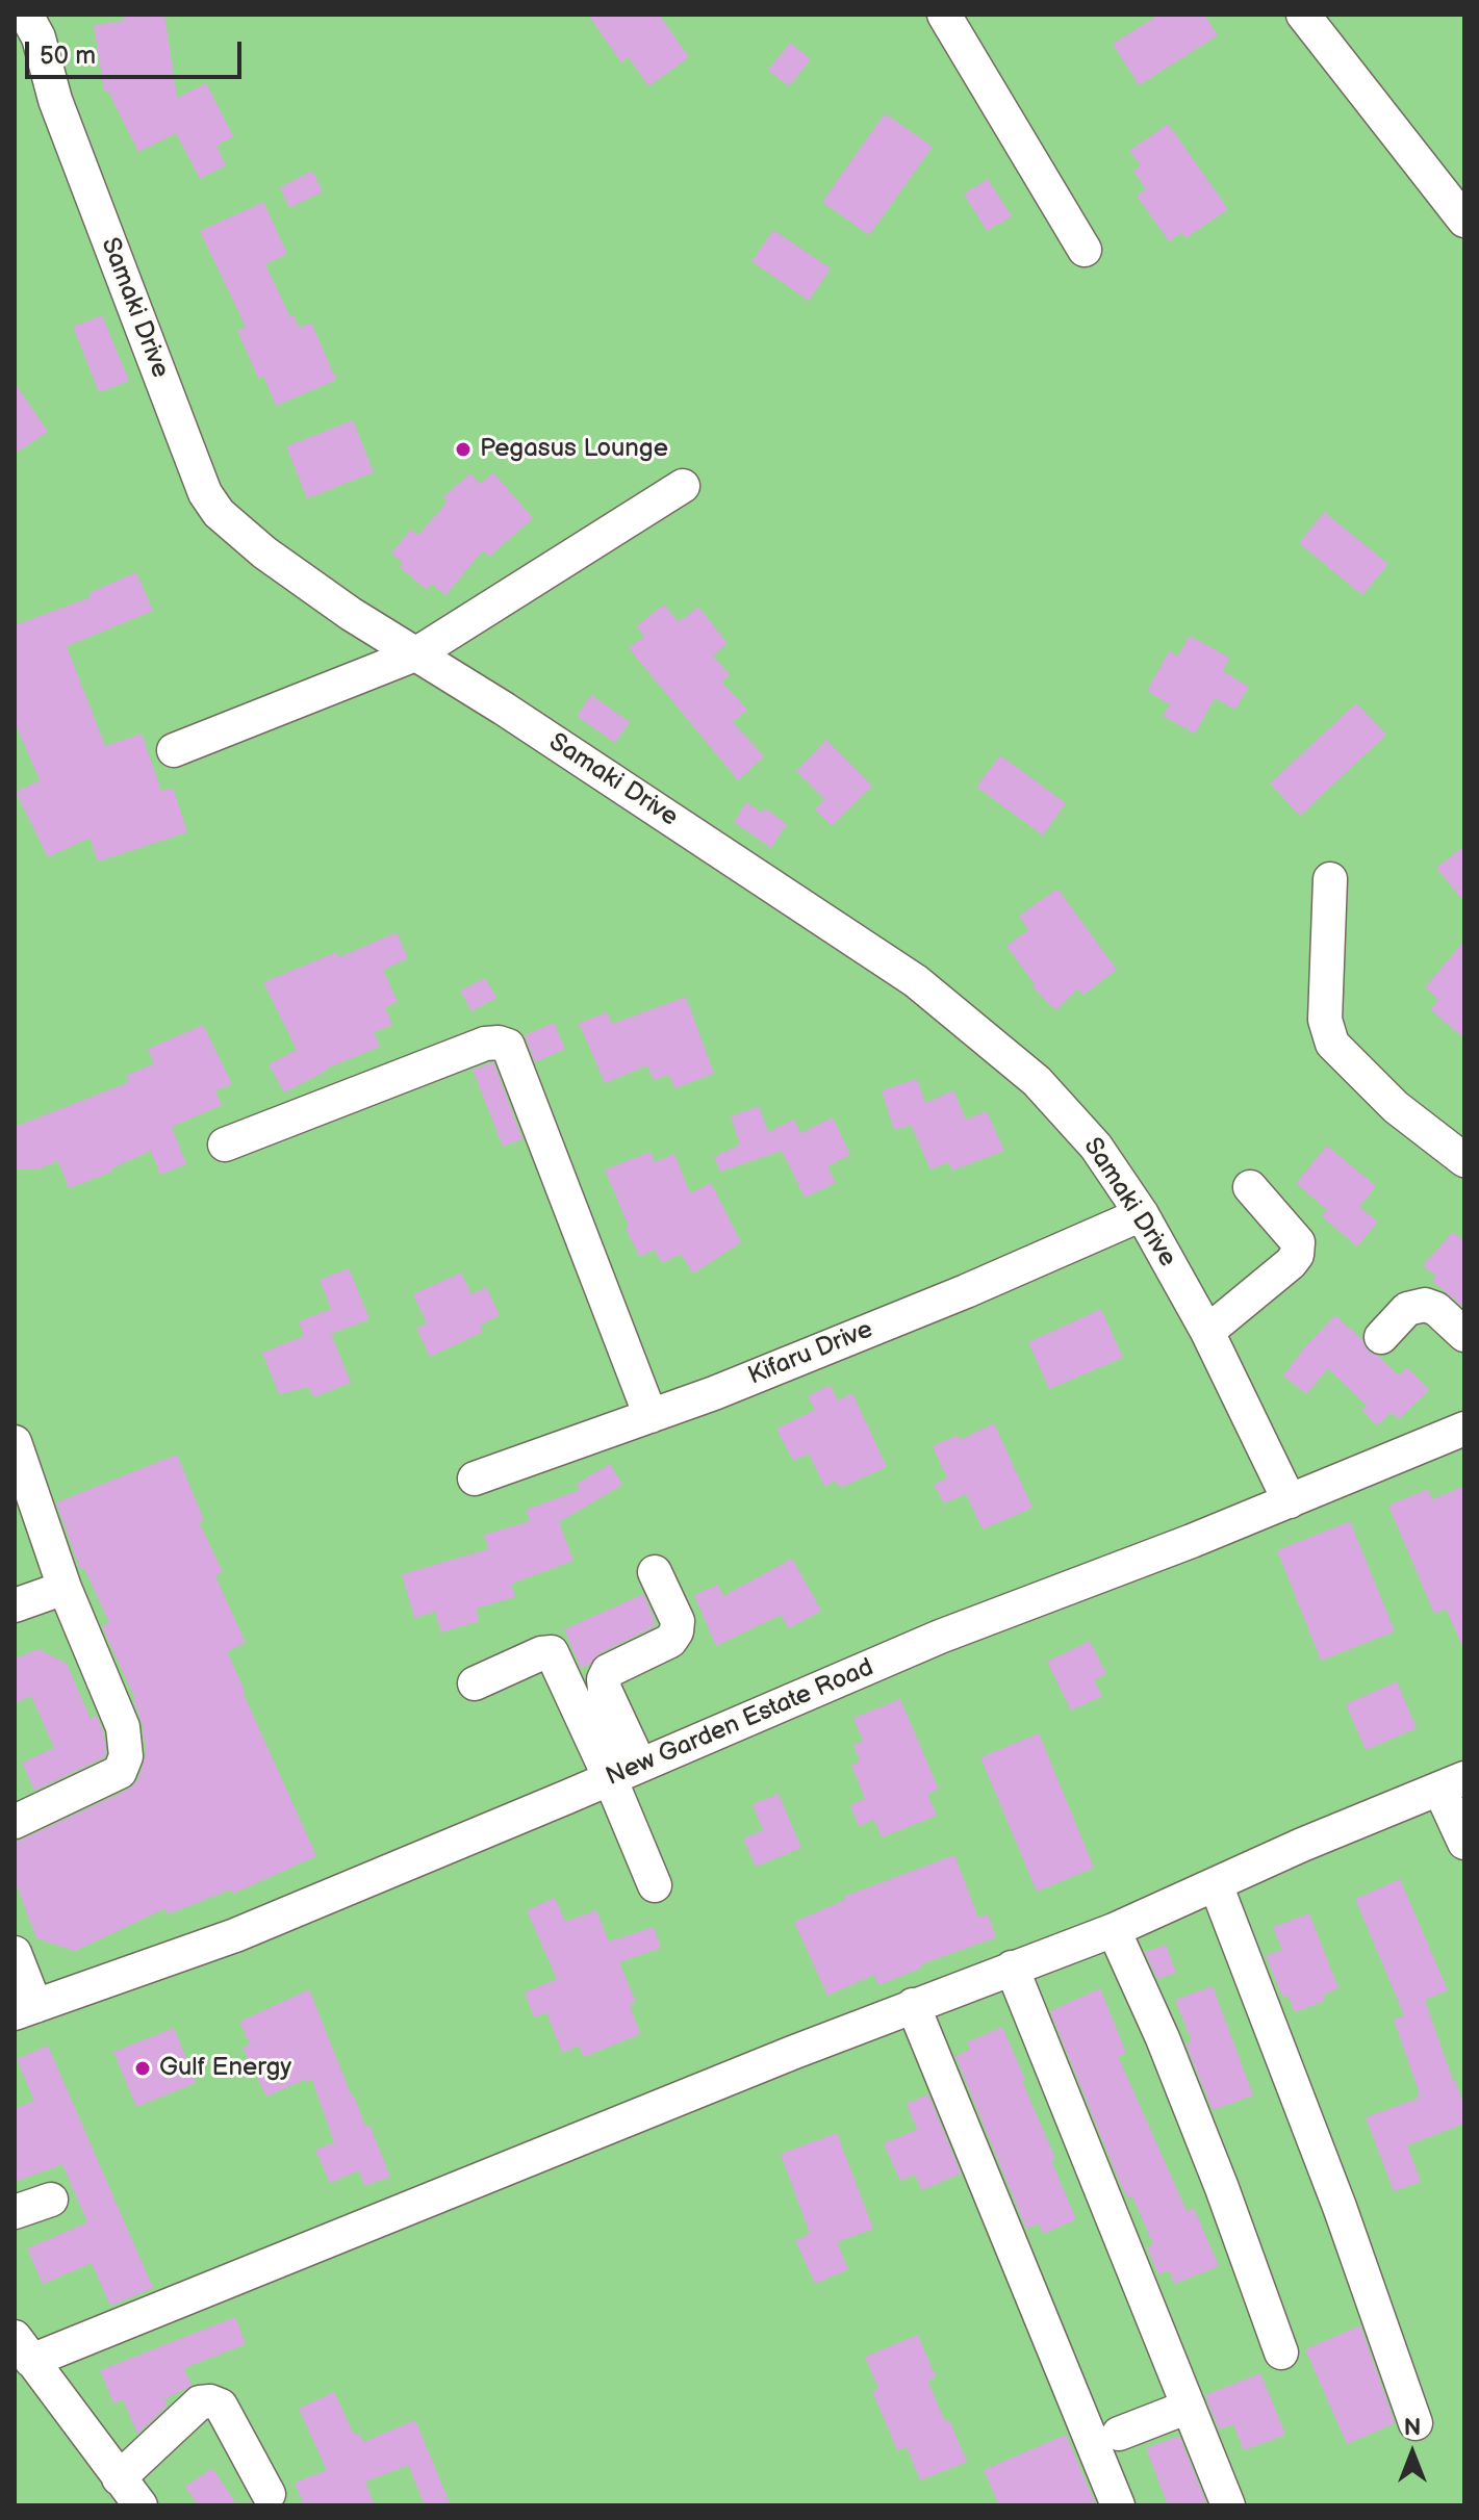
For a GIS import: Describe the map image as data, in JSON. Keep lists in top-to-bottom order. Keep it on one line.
{"streets":{"street":["Samaki Drive","Kifaru Drive","New Garden Estate Road"]},"crossings":[["Samaki Drive","Kifaru Drive"],["Samaki Drive","New Garden Estate Road"]],"places":["Pegasus Lounge","Gulf Energy"],"scale_bar":"50 m","north":"top"}
